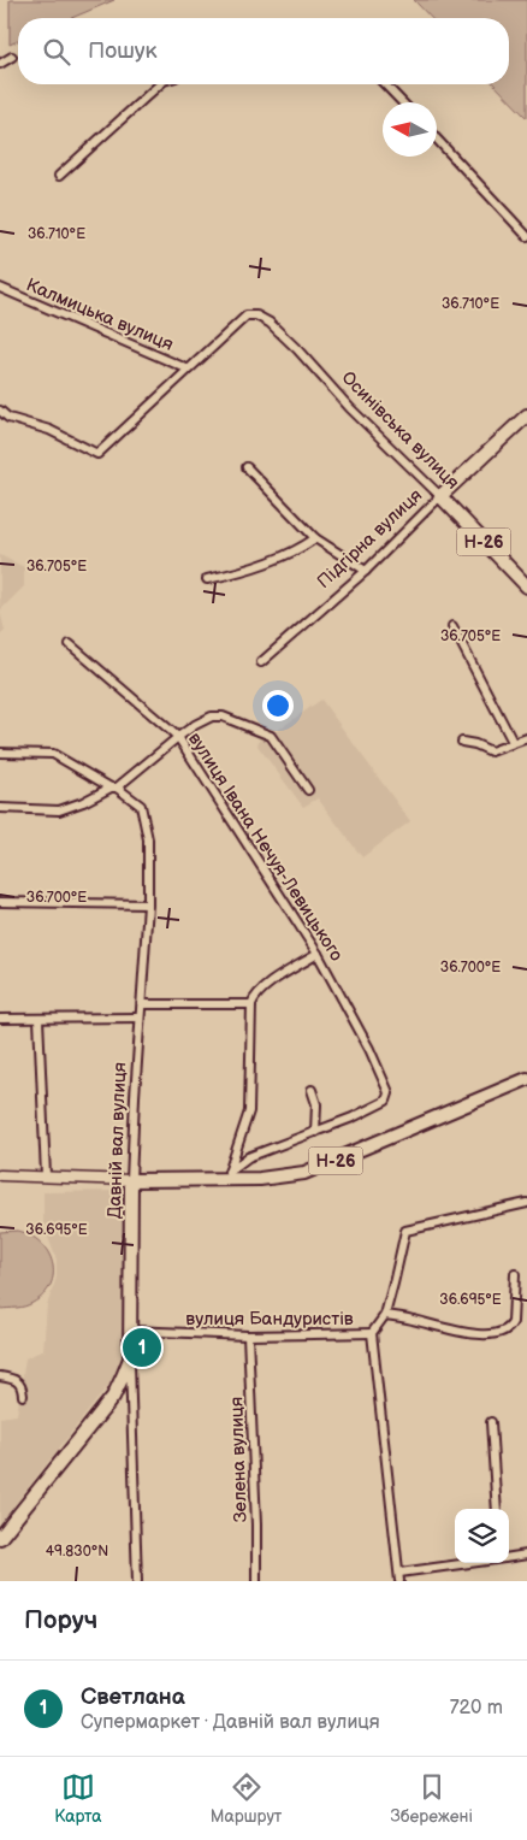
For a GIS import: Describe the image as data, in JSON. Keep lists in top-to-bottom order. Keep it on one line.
{"streets":{"main road":["Осинівська вулиця","Підгірна вулиця","Н-26","Давній вал вулиця"],"street":["Калмицька вулиця","вулиця Івана Нечуя-Левицького","вулиця Бандуристів","Зелена вулиця"]},"crossings":[["Калмицька вулиця","Осинівська вулиця"],["Осинівська вулиця","Підгірна вулиця"],["Н-26","Давній вал вулиця"],["Давній вал вулиця","вулиця Бандуристів"],["вулиця Бандуристів","Зелена вулиця"]],"north":"left","page":{"search":"Пошук","pins":"1","heading":"Поруч","list":[{"mark":"1","name":"Светлана","note":"Супермаркет · Давній вал вулиця","value":"720 m"}],"nav":["Карта","Маршрут","Збережені"]},"coordinates":["36.710°E","36.705°E","36.700°E","36.695°E","49.830°N"]}
